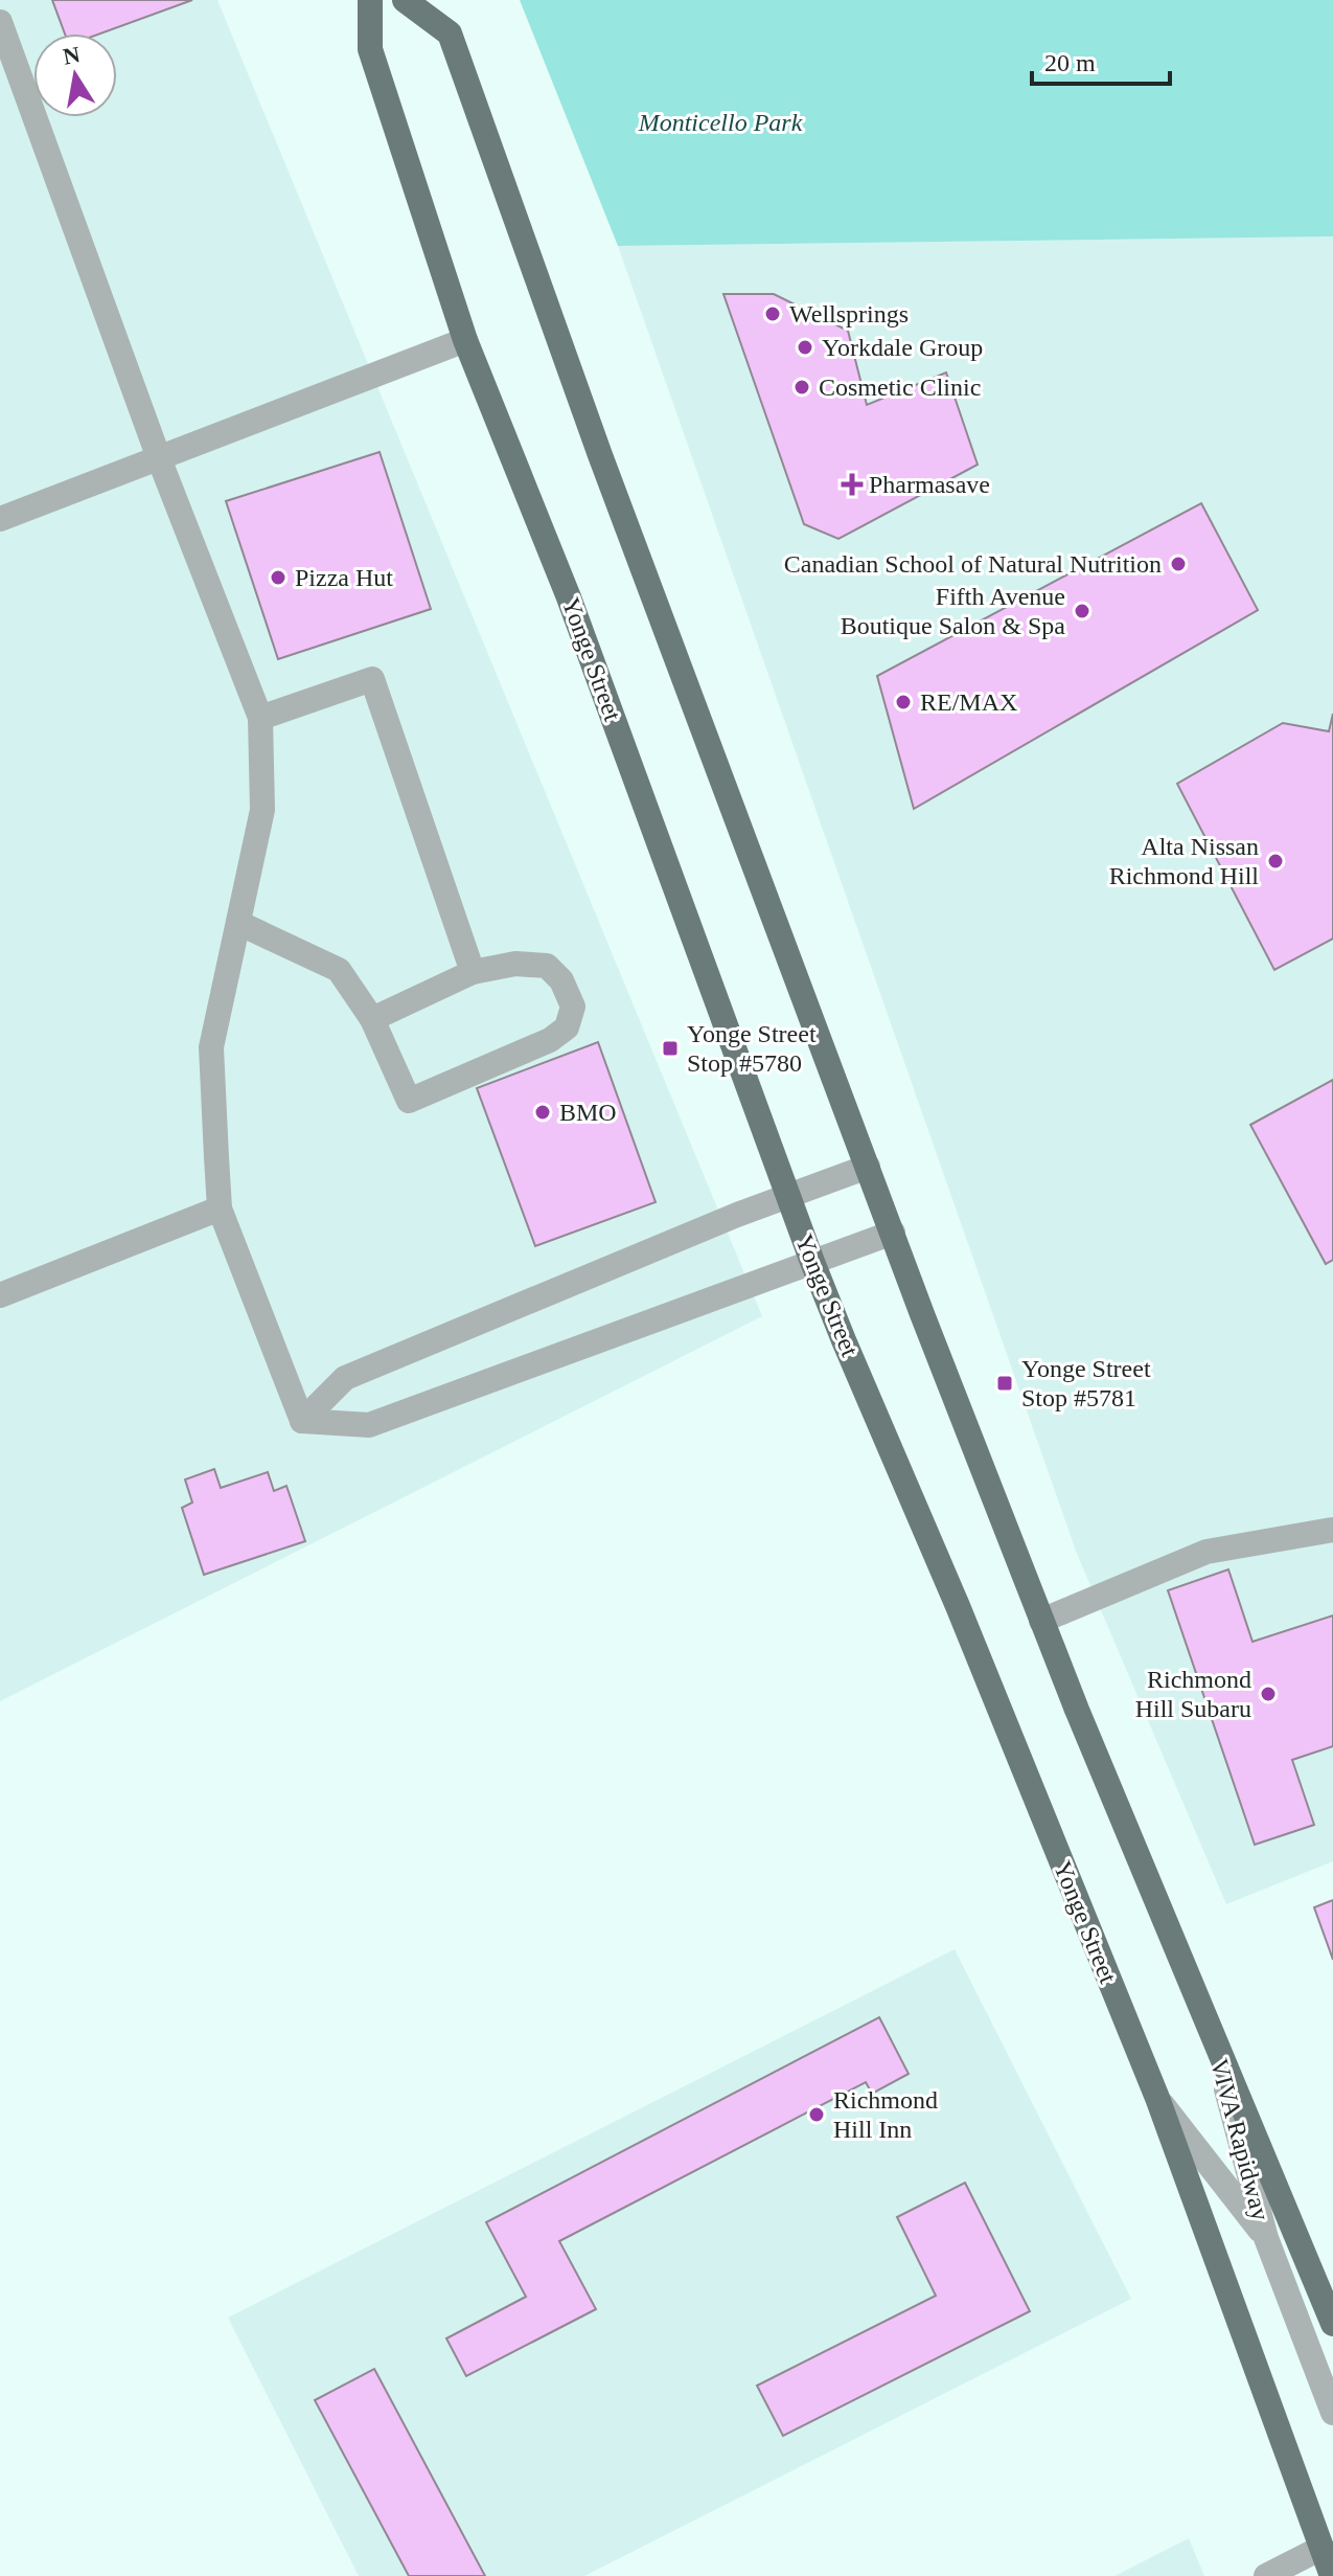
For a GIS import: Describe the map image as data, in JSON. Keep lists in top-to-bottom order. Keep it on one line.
{"streets":{"main road":["Yonge Street"],"lane":["VIVA Rapidway"]},"crossings":[["Yonge Street","VIVA Rapidway"]],"parks":["Monticello Park"],"places":{"other":["Wellsprings","Yorkdale Group","Cosmetic Clinic","Canadian School of Natural Nutrition","Pizza Hut","Fifth Avenue Boutique Salon & Spa","RE/MAX","Alta Nissan Richmond Hill","BMO","Richmond Hill Subaru","Richmond Hill Inn"],"health":["Pharmasave"],"transit":["Yonge Street Stop #5780","Yonge Street Stop #5781"]},"scale_bar":"20 m","north":"top"}
